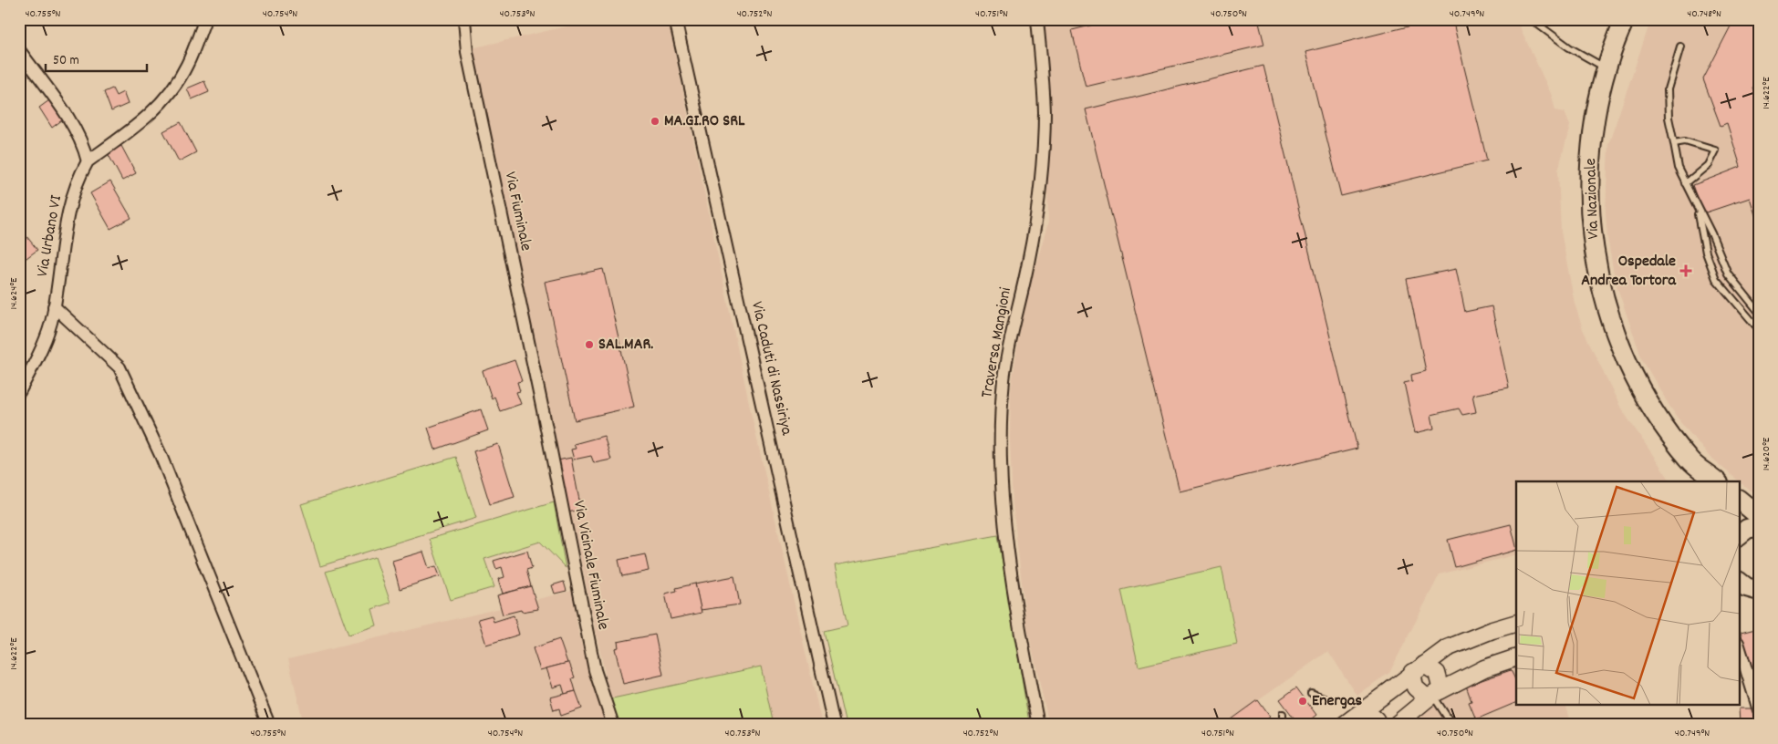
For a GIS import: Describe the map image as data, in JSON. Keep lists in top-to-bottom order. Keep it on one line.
{"streets":{"main road":["Via Nazionale"],"street":["Via Fiuminale","Via Urbano VI","Traversa Mangioni","Via Caduti di Nassiriya","Via Vicinale Fiuminale"]},"crossings":[["Via Fiuminale","Via Vicinale Fiuminale"]],"places":{"other":["MA.GI.RO SRL","SAL.MAR.","Energas"],"health":["Ospedale Andrea Tortora"]},"scale_bar":"50 m","coordinates":["40.755°N","40.754°N","40.753°N","40.752°N","40.751°N","40.750°N","40.749°N","40.748°N","14.622°E","14.624°E","14.620°E"]}
